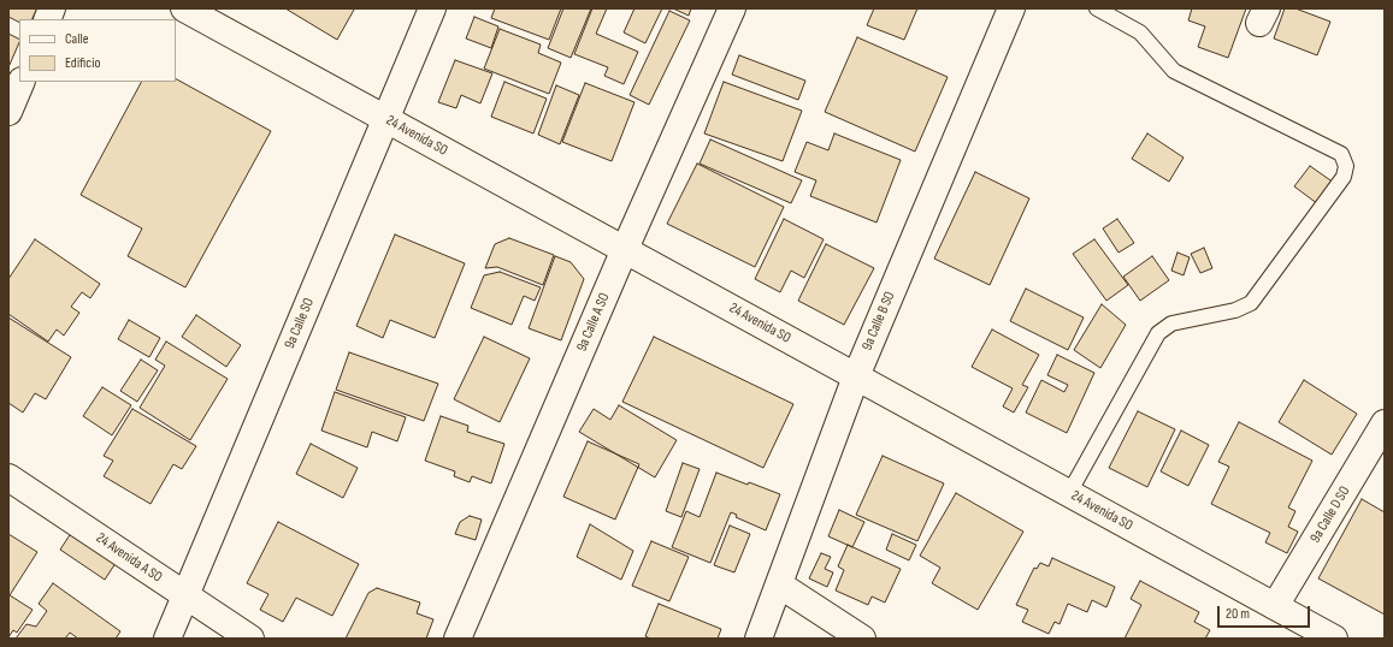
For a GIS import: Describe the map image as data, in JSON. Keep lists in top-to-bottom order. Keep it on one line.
{"streets":{"street":["24 Avenida SO","9a Calle B SO","9a Calle A SO","9a Calle SO","9a Calle D SO","24 Avenida A SO"]},"crossings":[["24 Avenida SO","9a Calle B SO"],["24 Avenida SO","9a Calle A SO"],["24 Avenida SO","9a Calle SO"],["24 Avenida SO","9a Calle D SO"],["9a Calle SO","24 Avenida A SO"]],"legend":["Calle","Edificio"],"scale_bar":"20 m"}
